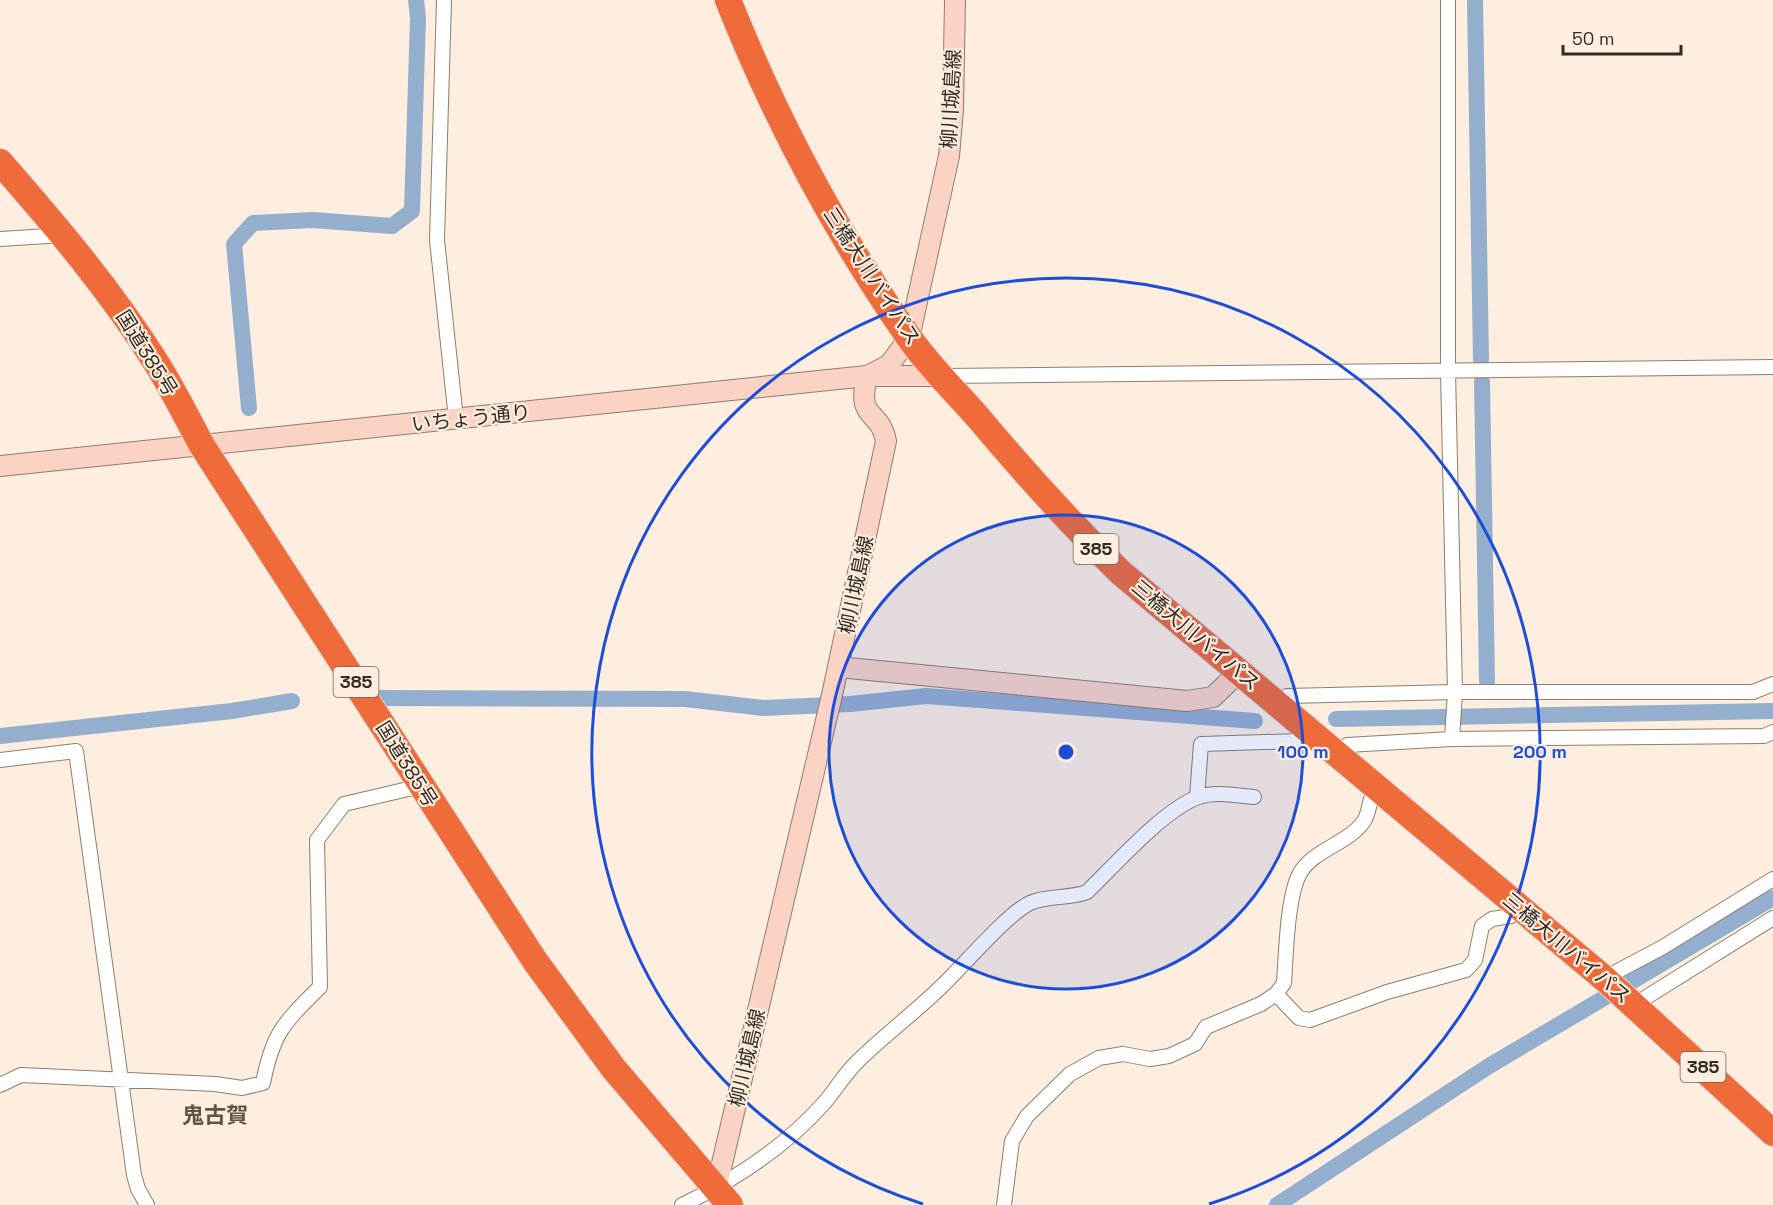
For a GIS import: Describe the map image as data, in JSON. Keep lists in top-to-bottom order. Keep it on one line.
{"streets":{"highway":["三橋大川バイパス","国道385号","385"],"street":["柳川城島線","いちょう通り"]},"crossings":[["柳川城島線","三橋大川バイパス"],["柳川城島線","国道385号"],["柳川城島線","いちょう通り"],["三橋大川バイパス","いちょう通り"],["国道385号","いちょう通り"]],"districts":["鬼古賀"],"scale_bar":"50 m","rings":["100 m","200 m"]}
